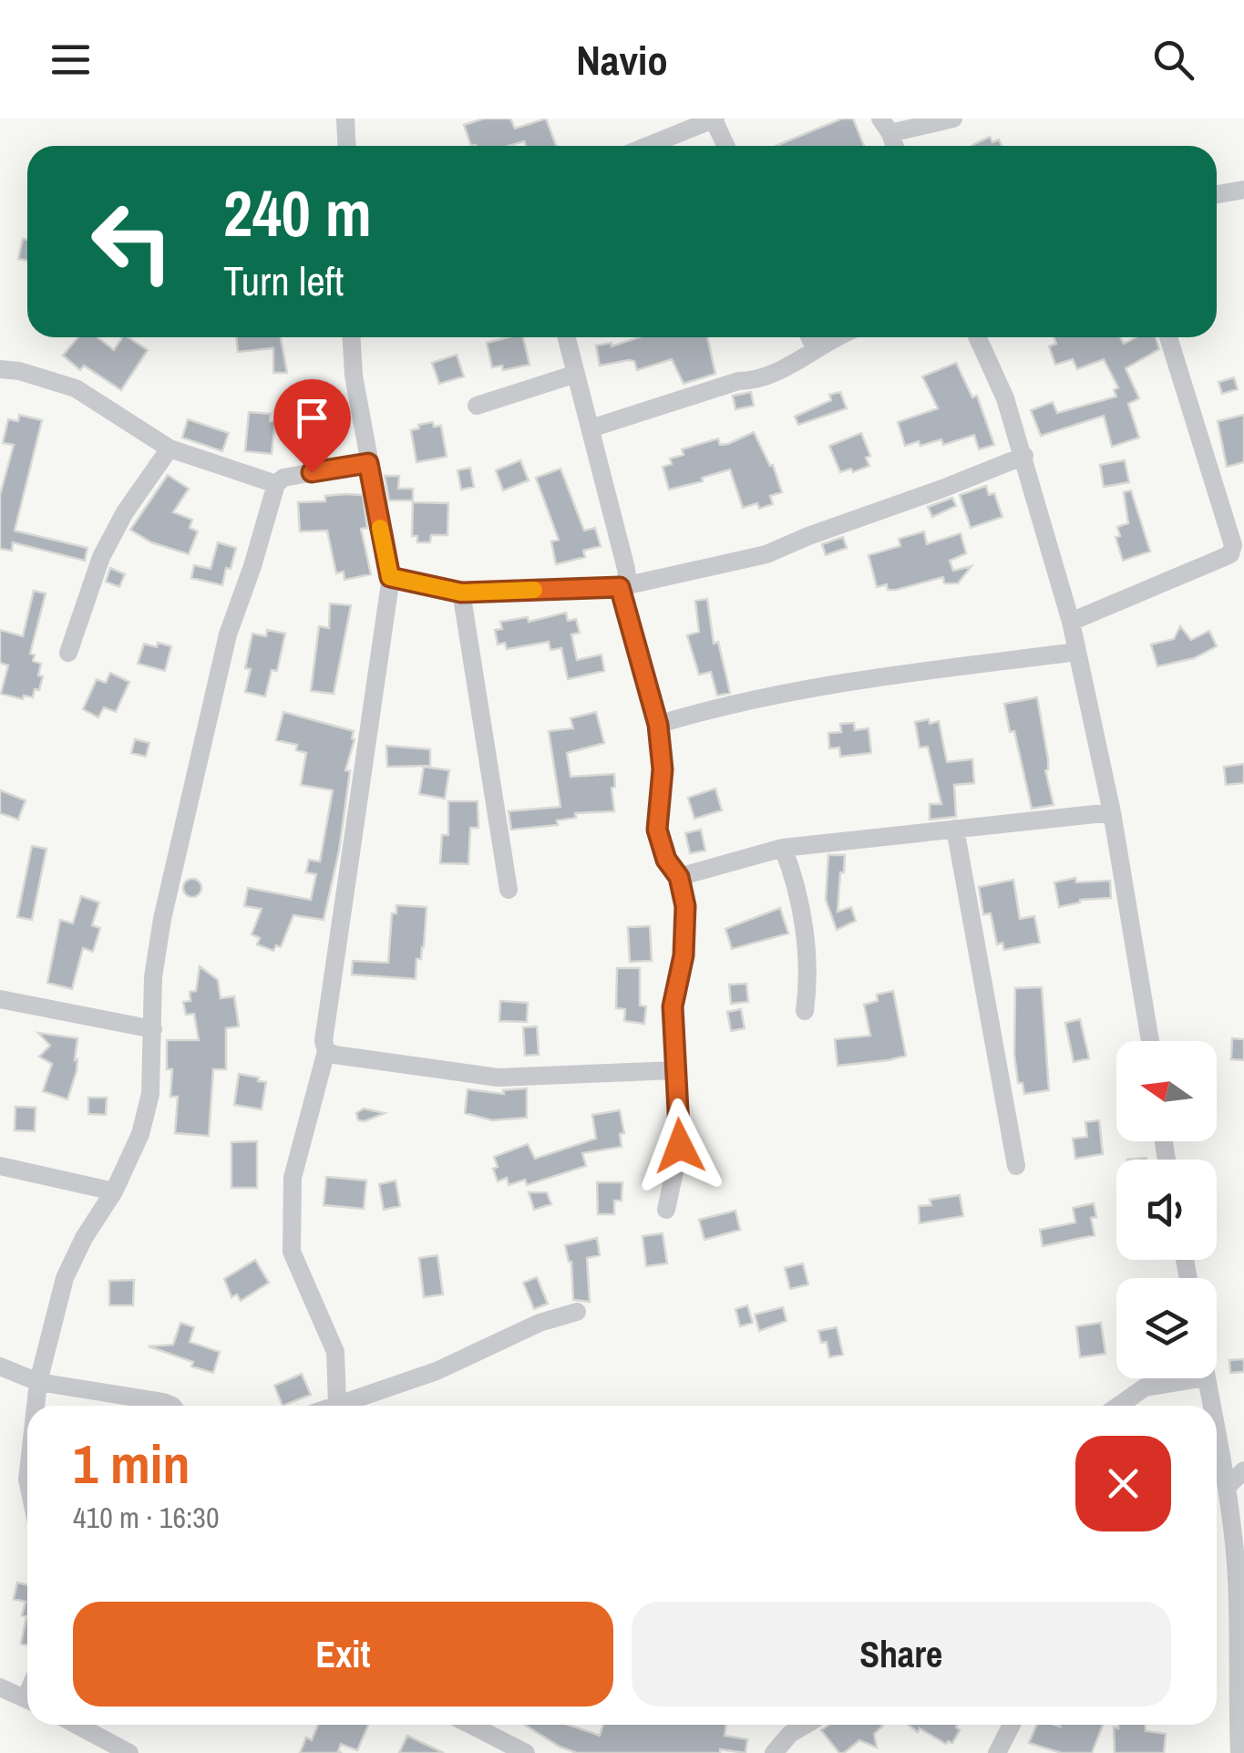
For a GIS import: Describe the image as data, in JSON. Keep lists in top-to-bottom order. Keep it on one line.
{"north":"left","page":{"header":"Navio","turn":["240 m","Turn left"],"heading":["1 min","410 m · 16:30"],"buttons":["Exit","Share"]}}
